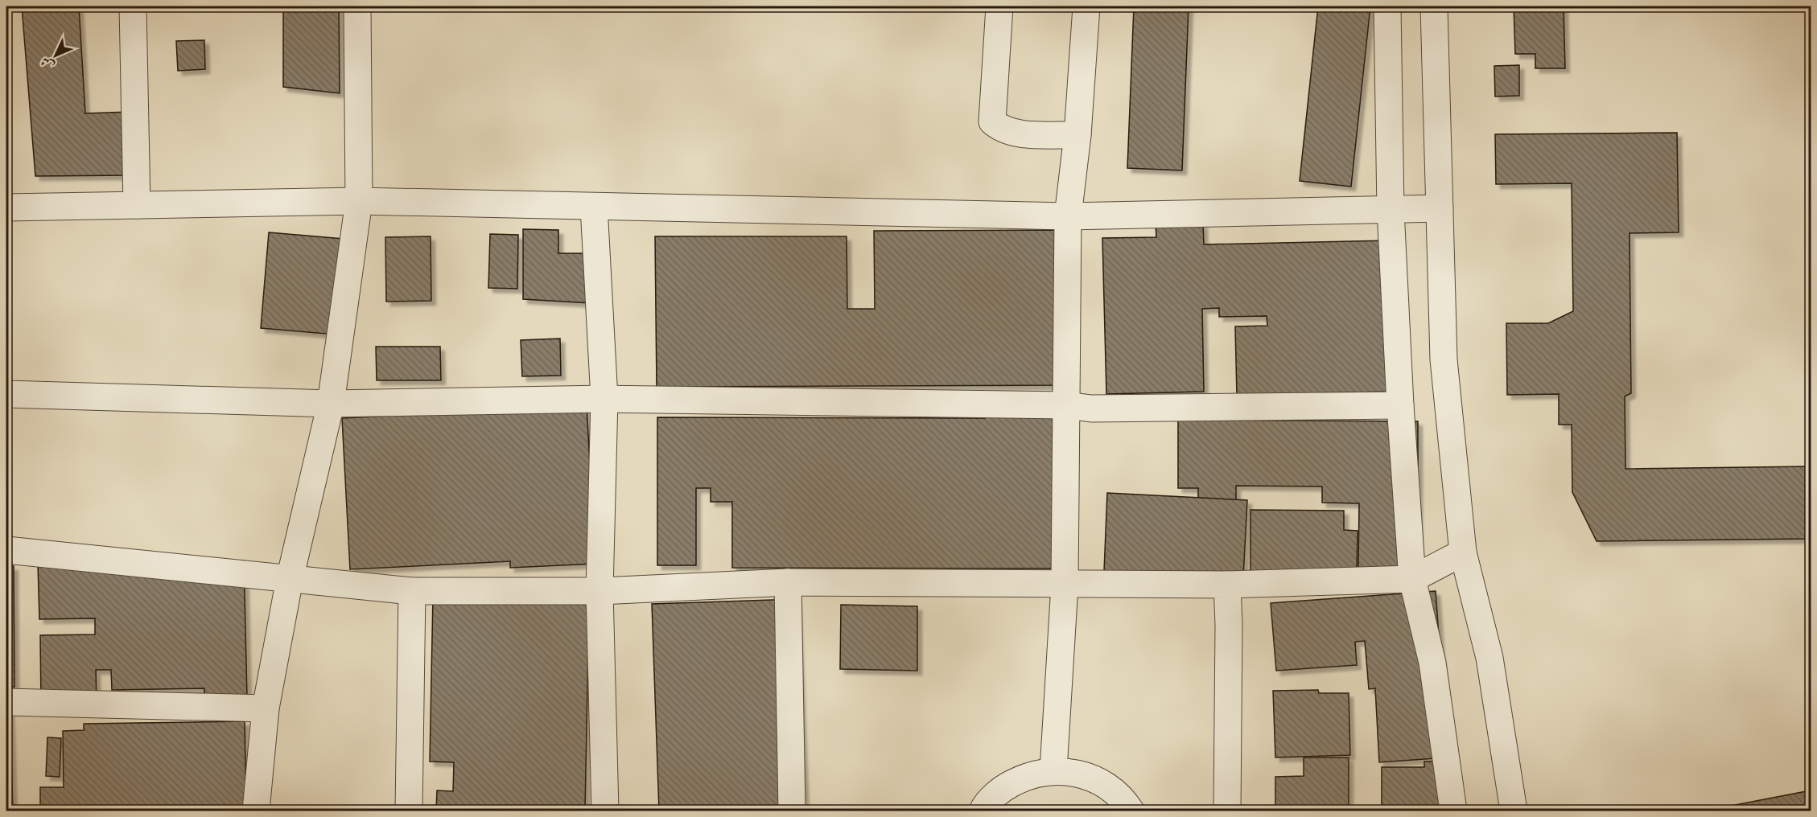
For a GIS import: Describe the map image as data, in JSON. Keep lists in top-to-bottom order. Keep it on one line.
{"north":"bottom left"}
